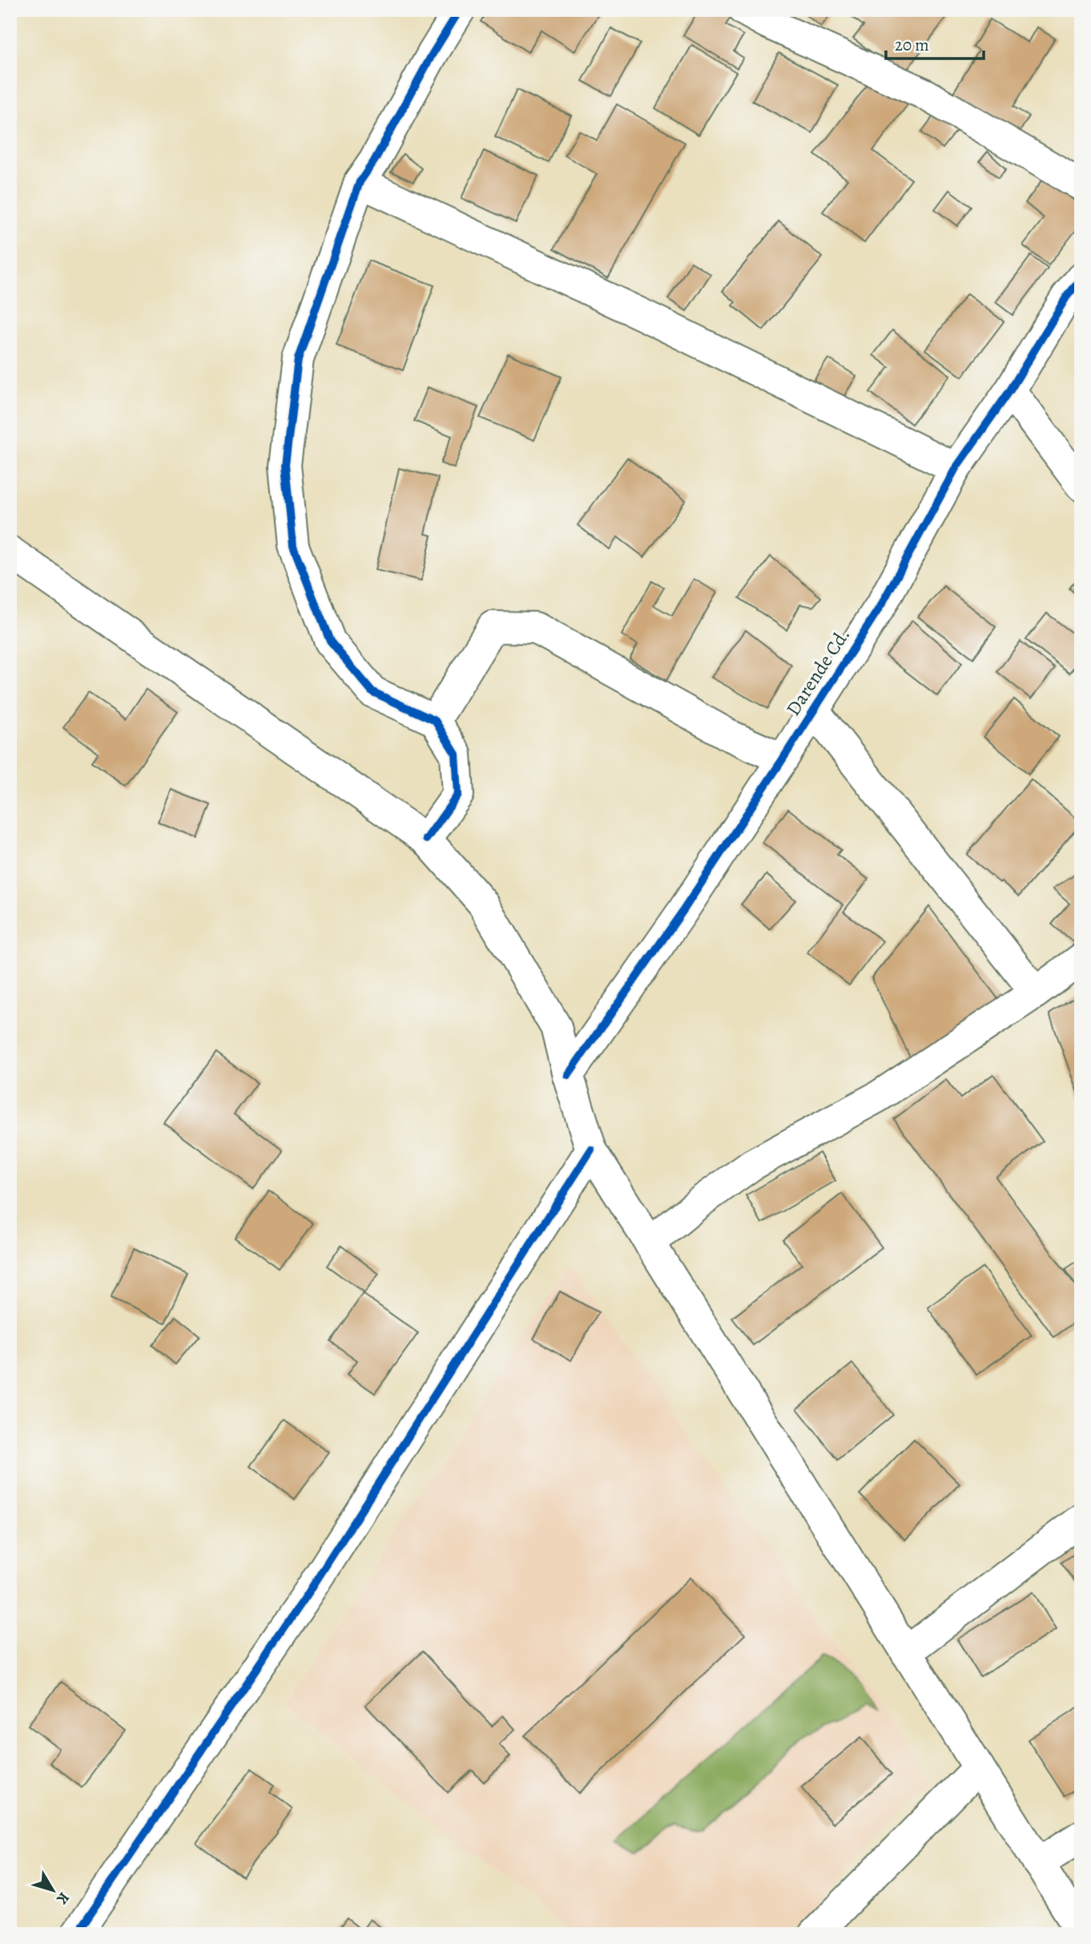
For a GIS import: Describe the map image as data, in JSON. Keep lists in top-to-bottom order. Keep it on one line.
{"streets":{"street":["Darende Cd."]},"scale_bar":"20 m","north":"bottom right"}
